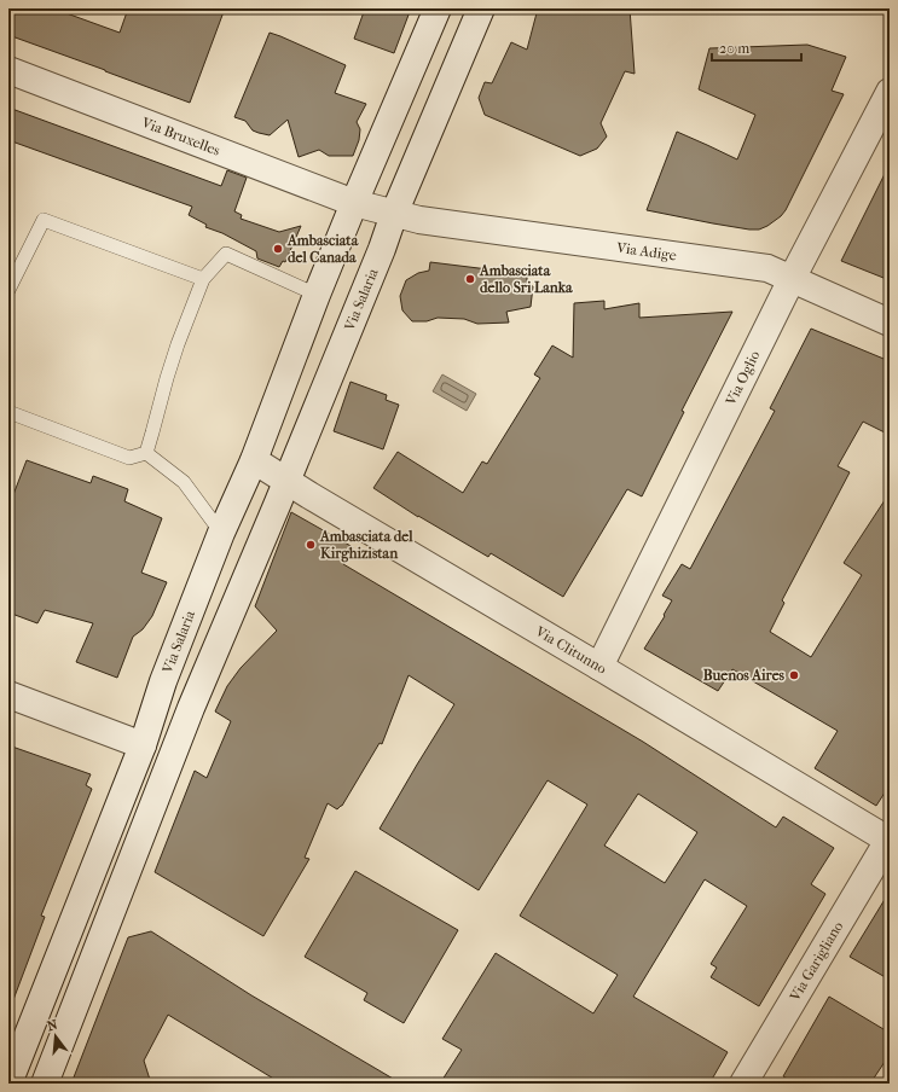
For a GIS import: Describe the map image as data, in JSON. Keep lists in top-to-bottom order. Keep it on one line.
{"streets":{"street":["Via Bruxelles","Via Adige","Via Salaria","Via Oglio","Via Clitunno","Via Garigliano"]},"crossings":[["Via Bruxelles","Via Salaria"],["Via Adige","Via Salaria"],["Via Adige","Via Oglio"],["Via Salaria","Via Clitunno"],["Via Oglio","Via Clitunno"],["Via Clitunno","Via Garigliano"]],"places":["Ambasciata del Canada","Ambasciata dello Sri Lanka","Ambasciata del Kirghizistan","Buenos Aires"],"scale_bar":"20 m","north":"top"}
